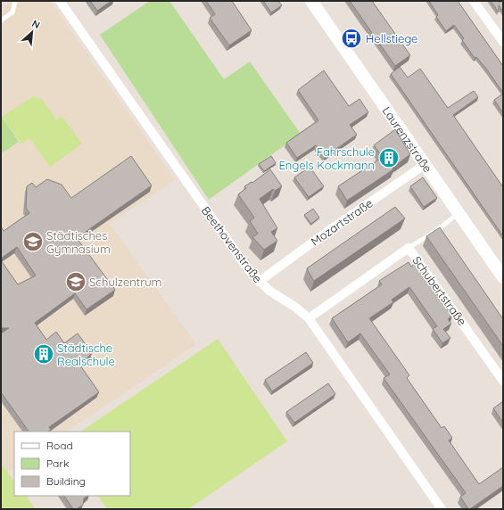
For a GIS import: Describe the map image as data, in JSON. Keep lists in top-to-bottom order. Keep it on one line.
{"streets":{"street":["Laurenzstraße","Mozartstraße","Beethovenstraße","Schubertstraße"]},"crossings":[["Laurenzstraße","Mozartstraße"],["Mozartstraße","Beethovenstraße"],["Beethovenstraße","Schubertstraße"]],"places":{"bus stop":["Hellstiege"],"building":["Fahrschule Engels Kockmann","Städtische Realschule"],"school or university":["Städtisches Gymnasium","Schulzentrum"]},"legend":["Road","Park","Building"],"north":"top right"}
